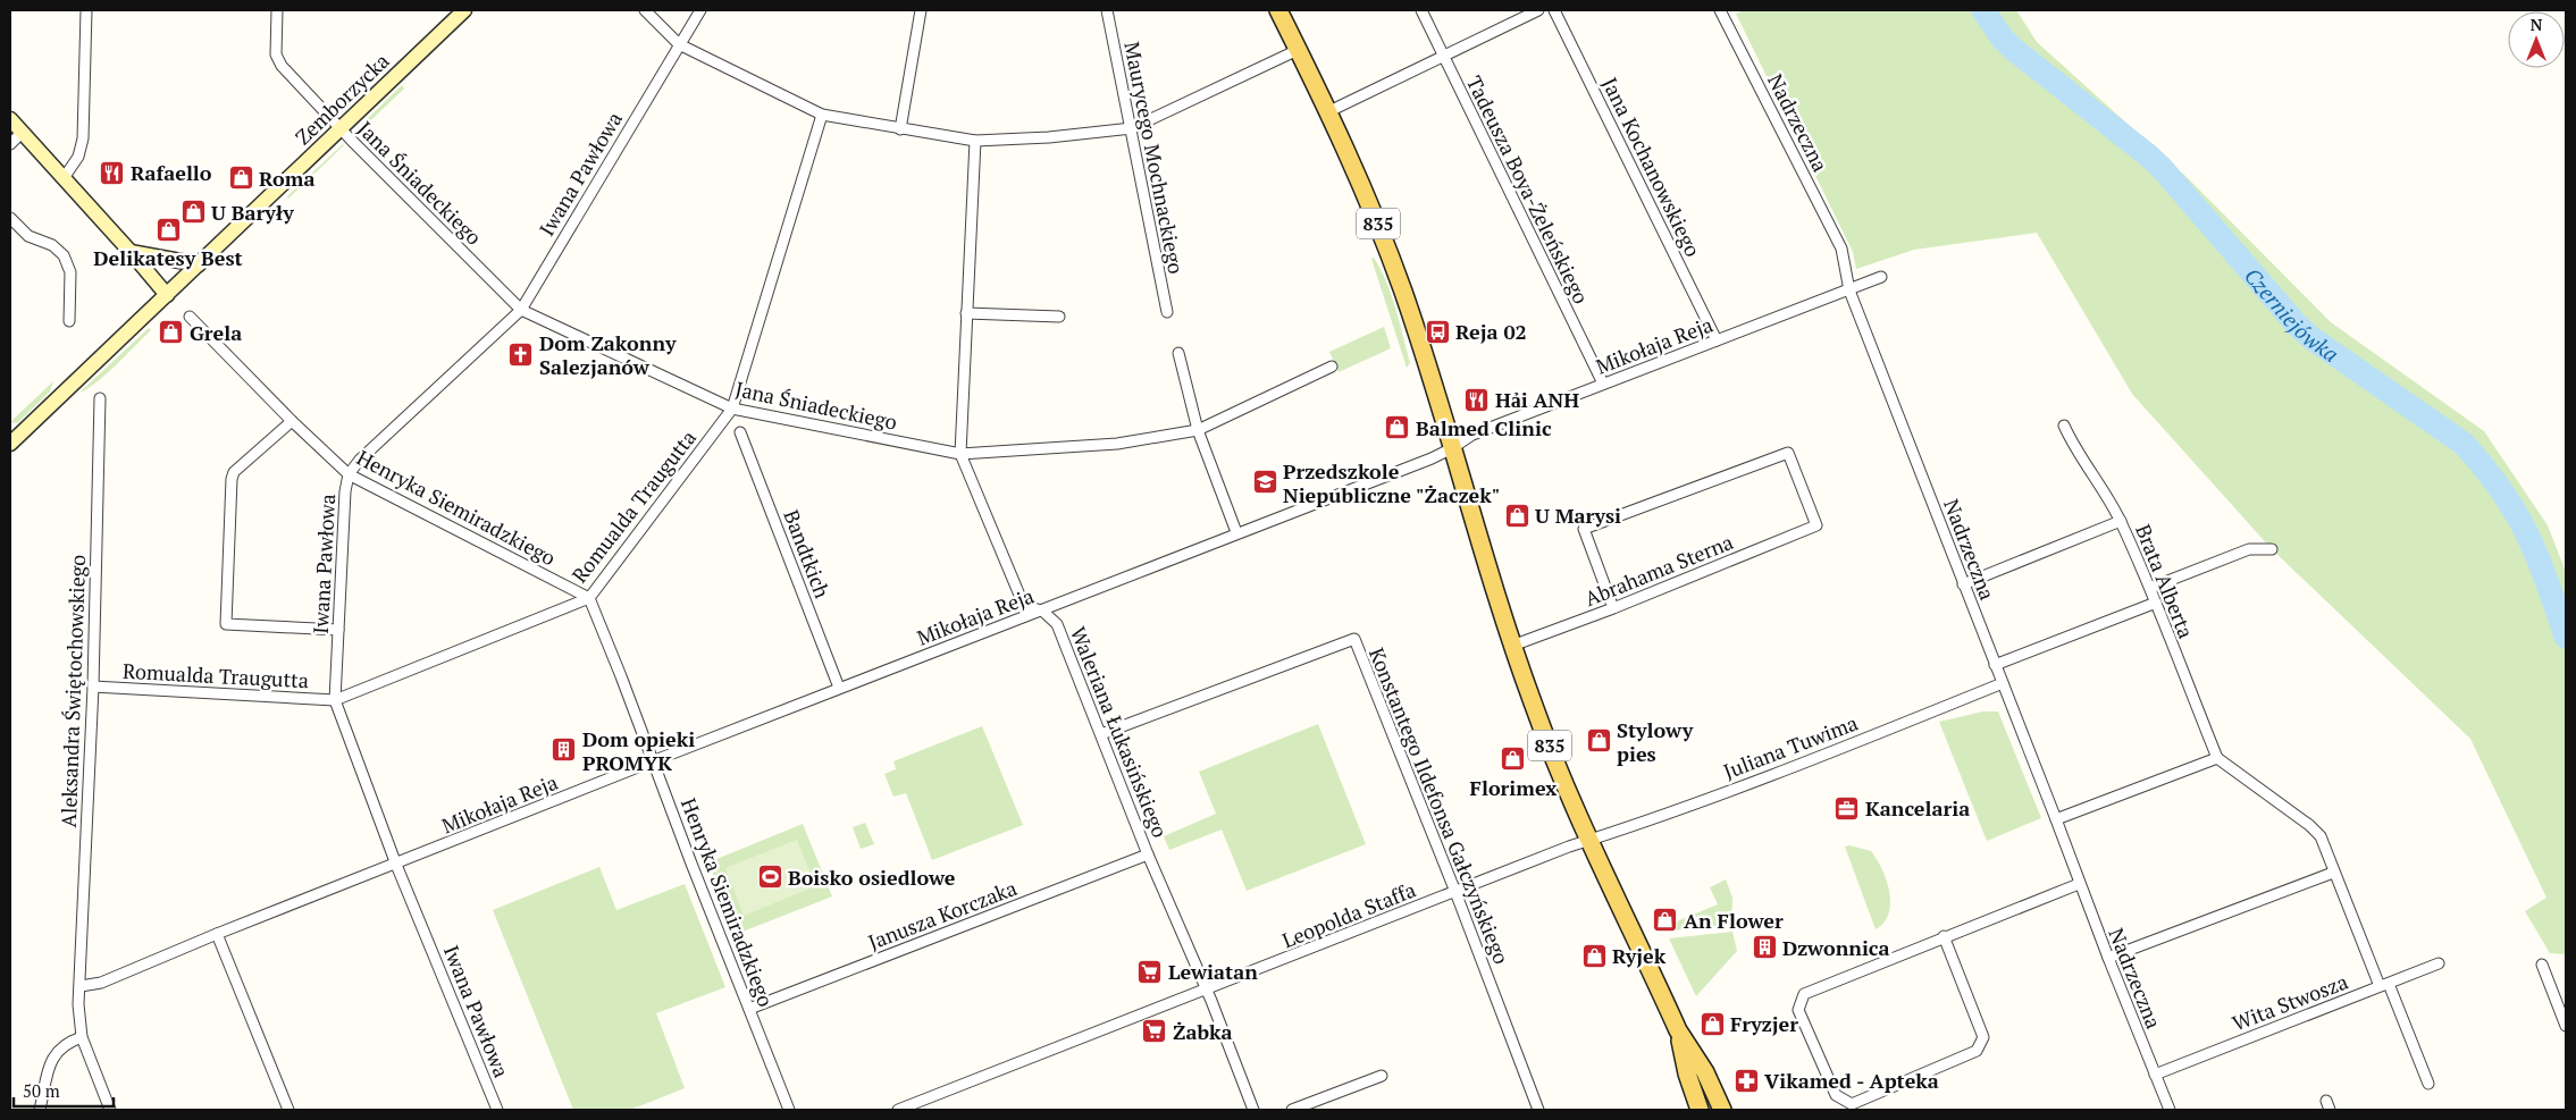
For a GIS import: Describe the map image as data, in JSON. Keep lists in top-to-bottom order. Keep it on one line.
{"streets":{"main road":["835"],"street":["Zemborzycka","Nadrzeczna","Maurycego Mochnackiego","Jana Kochanowskiego","Iwana Pawłowa","Jana Śniadeckiego","Tadeusza Boya-Żeleńskiego","Mikołaja Reja","Romualda Traugutta","Henryka Siemiradzkiego","Bandtkich","Abrahama Sterna","Brata Alberta","Aleksandra Świętochowskiego","Waleriana Łukasińskiego","Juliana Tuwima","Konstantego Ildefonsa Gałczyńskiego","Janusza Korczaka","Leopolda Staffa","Wita Stwosza"]},"crossings":[["Zemborzycka","Jana Śniadeckiego"],["Nadrzeczna","Mikołaja Reja"],["Nadrzeczna","Juliana Tuwima"],["Nadrzeczna","Wita Stwosza"],["Jana Kochanowskiego","Mikołaja Reja"],["Iwana Pawłowa","Jana Śniadeckiego"],["Iwana Pawłowa","Mikołaja Reja"],["Iwana Pawłowa","Romualda Traugutta"],["Iwana Pawłowa","Henryka Siemiradzkiego"],["Jana Śniadeckiego","Romualda Traugutta"],["Jana Śniadeckiego","Waleriana Łukasińskiego"],["Tadeusza Boya-Żeleńskiego","Mikołaja Reja"],["835","Mikołaja Reja"],["835","Abrahama Sterna"],["835","Juliana Tuwima"],["835","Leopolda Staffa"],["Mikołaja Reja","Henryka Siemiradzkiego"],["Mikołaja Reja","Bandtkich"],["Mikołaja Reja","Aleksandra Świętochowskiego"],["Mikołaja Reja","Waleriana Łukasińskiego"],["Romualda Traugutta","Henryka Siemiradzkiego"],["Romualda Traugutta","Aleksandra Świętochowskiego"],["Henryka Siemiradzkiego","Janusza Korczaka"],["Waleriana Łukasińskiego","Konstantego Ildefonsa Gałczyńskiego"],["Waleriana Łukasińskiego","Janusza Korczaka"],["Waleriana Łukasińskiego","Leopolda Staffa"],["Juliana Tuwima","Leopolda Staffa"],["Konstantego Ildefonsa Gałczyńskiego","Leopolda Staffa"]],"water":["Czerniejówka"],"places":{"restaurant":["Rafaello","Hải ANH"],"shop":["Roma","U Baryły","Delikatesy Best","Grela","Balmed Clinic","U Marysi","Stylowy pies","Florimex","An Flower","Ryjek","Fryzjer"],"bus stop":["Reja 02"],"church":["Dom Zakonny Salezjanów"],"school or university":["Przedszkole Niepubliczne \"Żaczek\""],"building":["Dom opieki PROMYK","Dzwonnica"],"office":["Kancelaria"],"sports":["Boisko osiedlowe"],"supermarket":["Lewiatan","Żabka"],"pharmacy":["Vikamed - Apteka"]},"scale_bar":"50 m","north":"top"}
